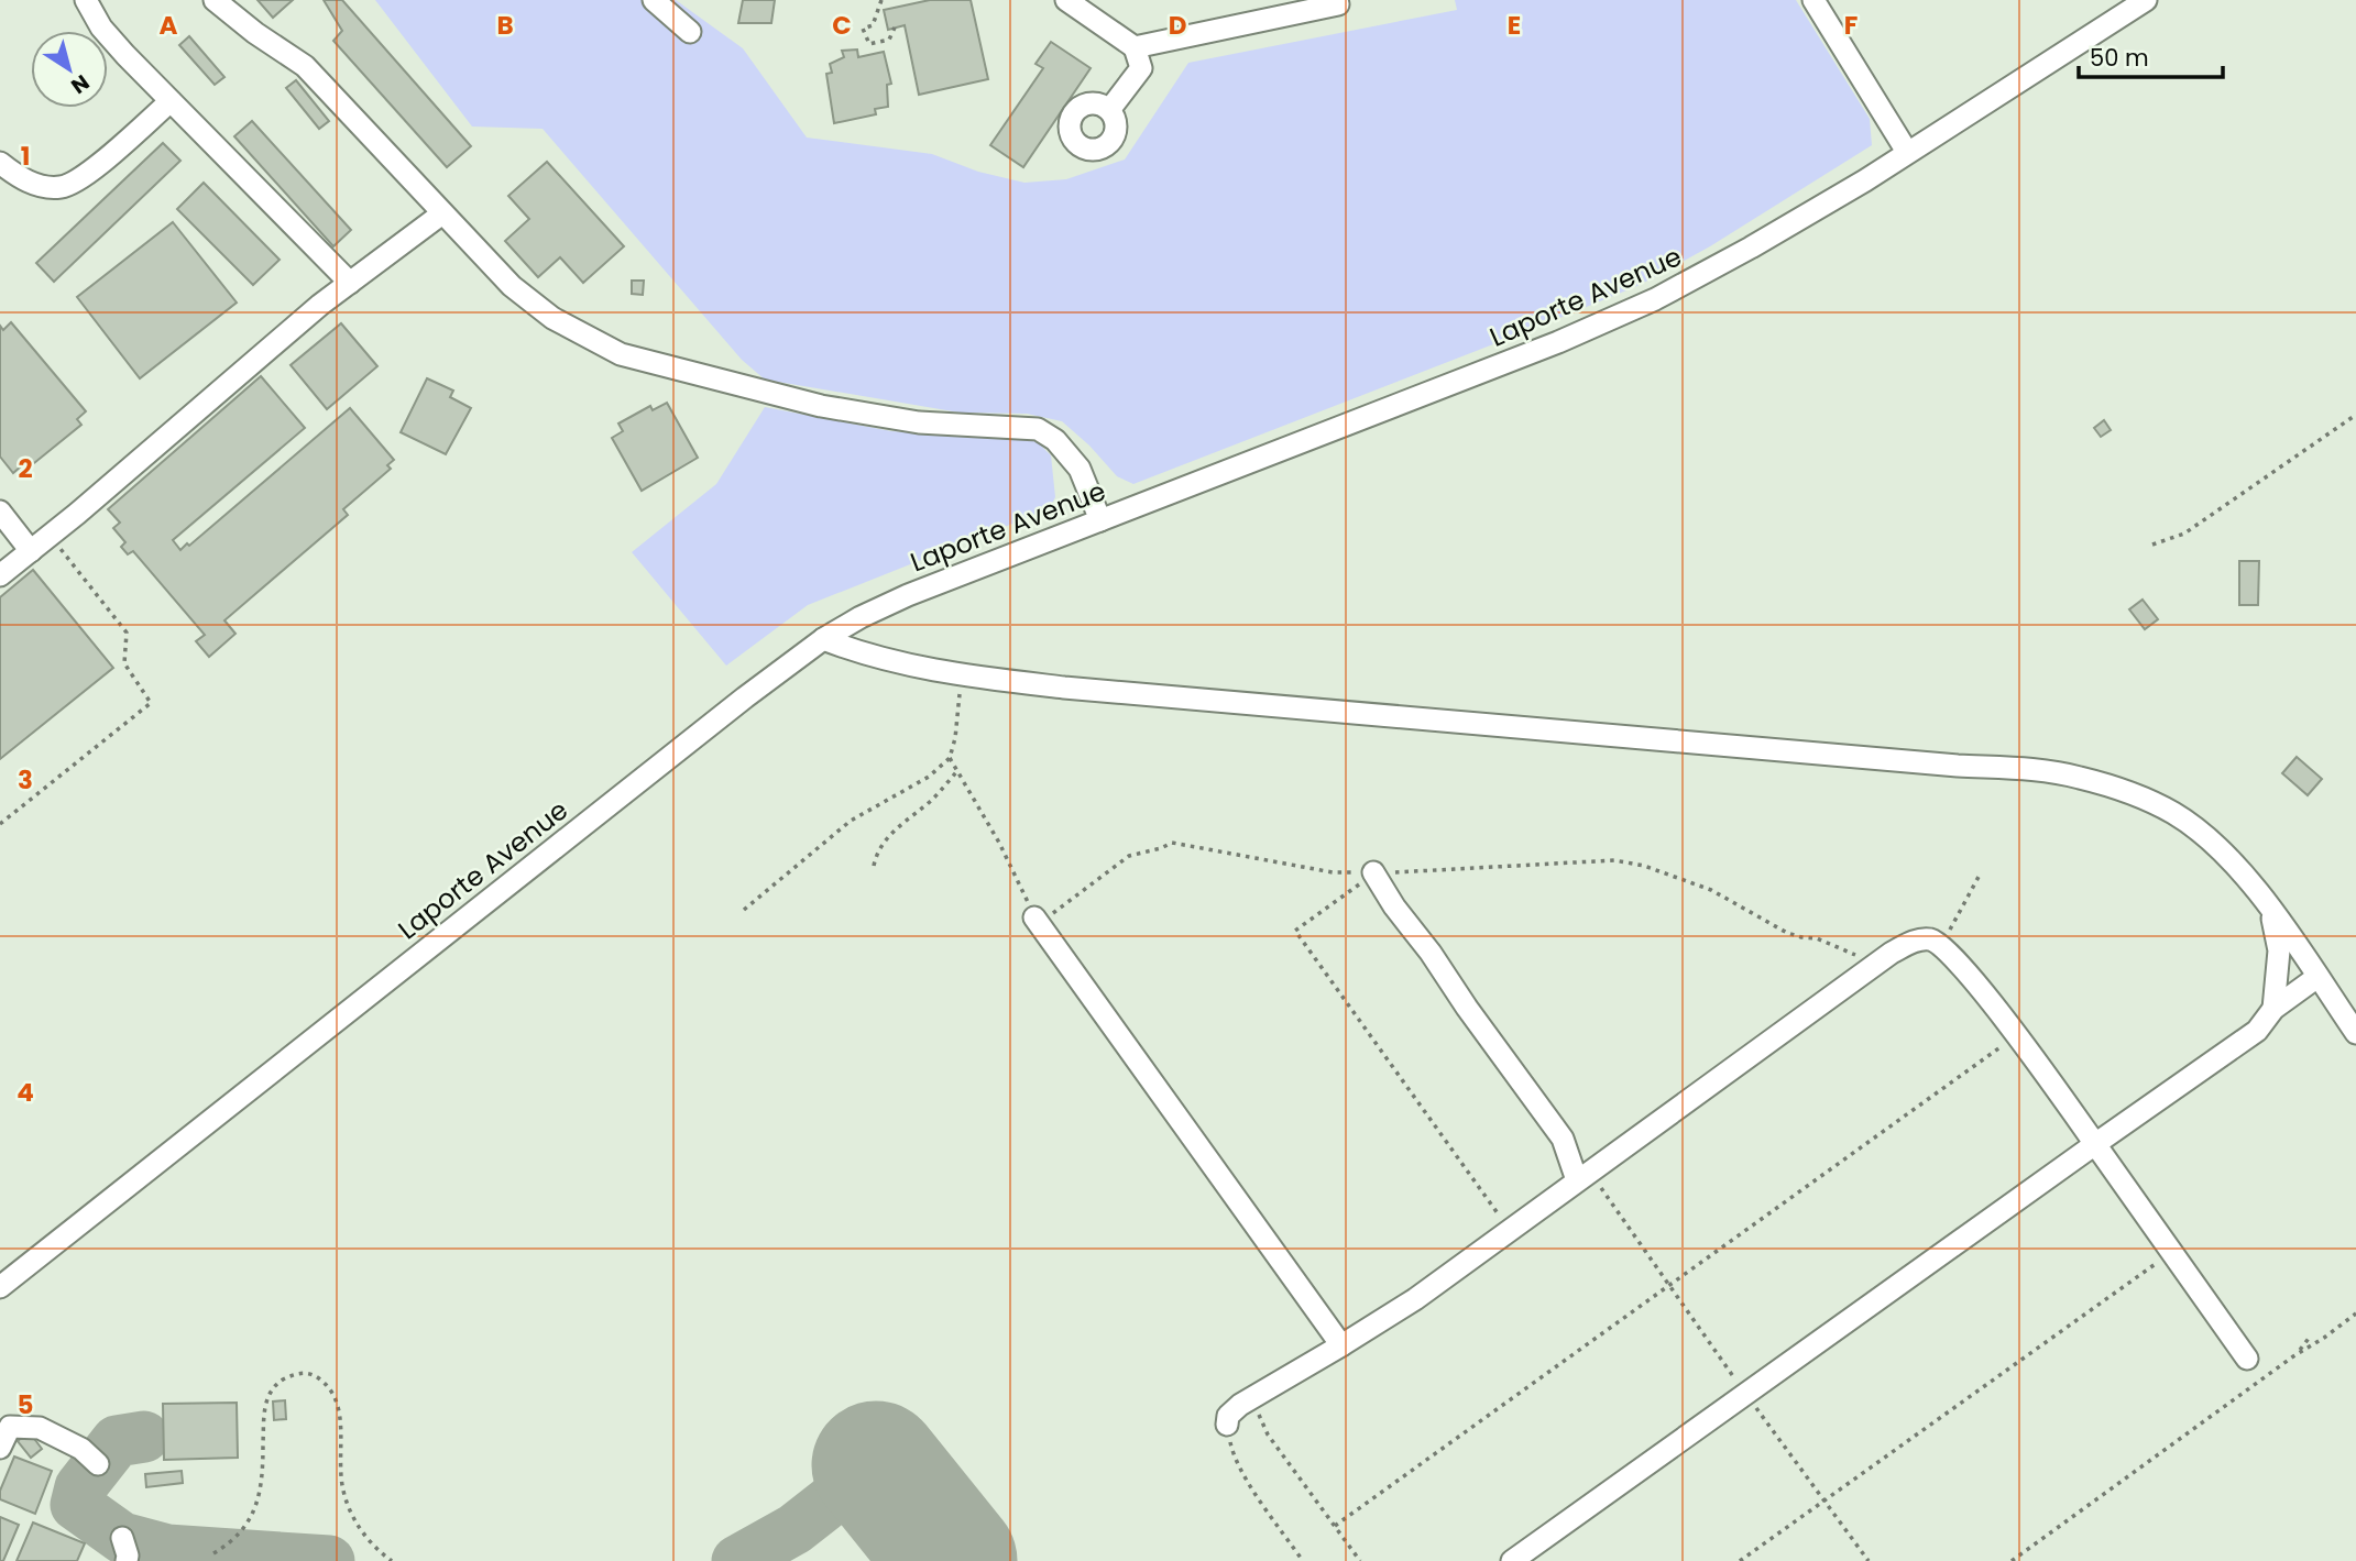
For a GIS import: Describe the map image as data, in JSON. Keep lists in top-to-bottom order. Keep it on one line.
{"streets":{"street":["Laporte Avenue"]},"scale_bar":"50 m","north":"bottom right","grid":{"columns":["A","B","C","D","E","F"],"rows":["1","2","3","4","5"]}}
